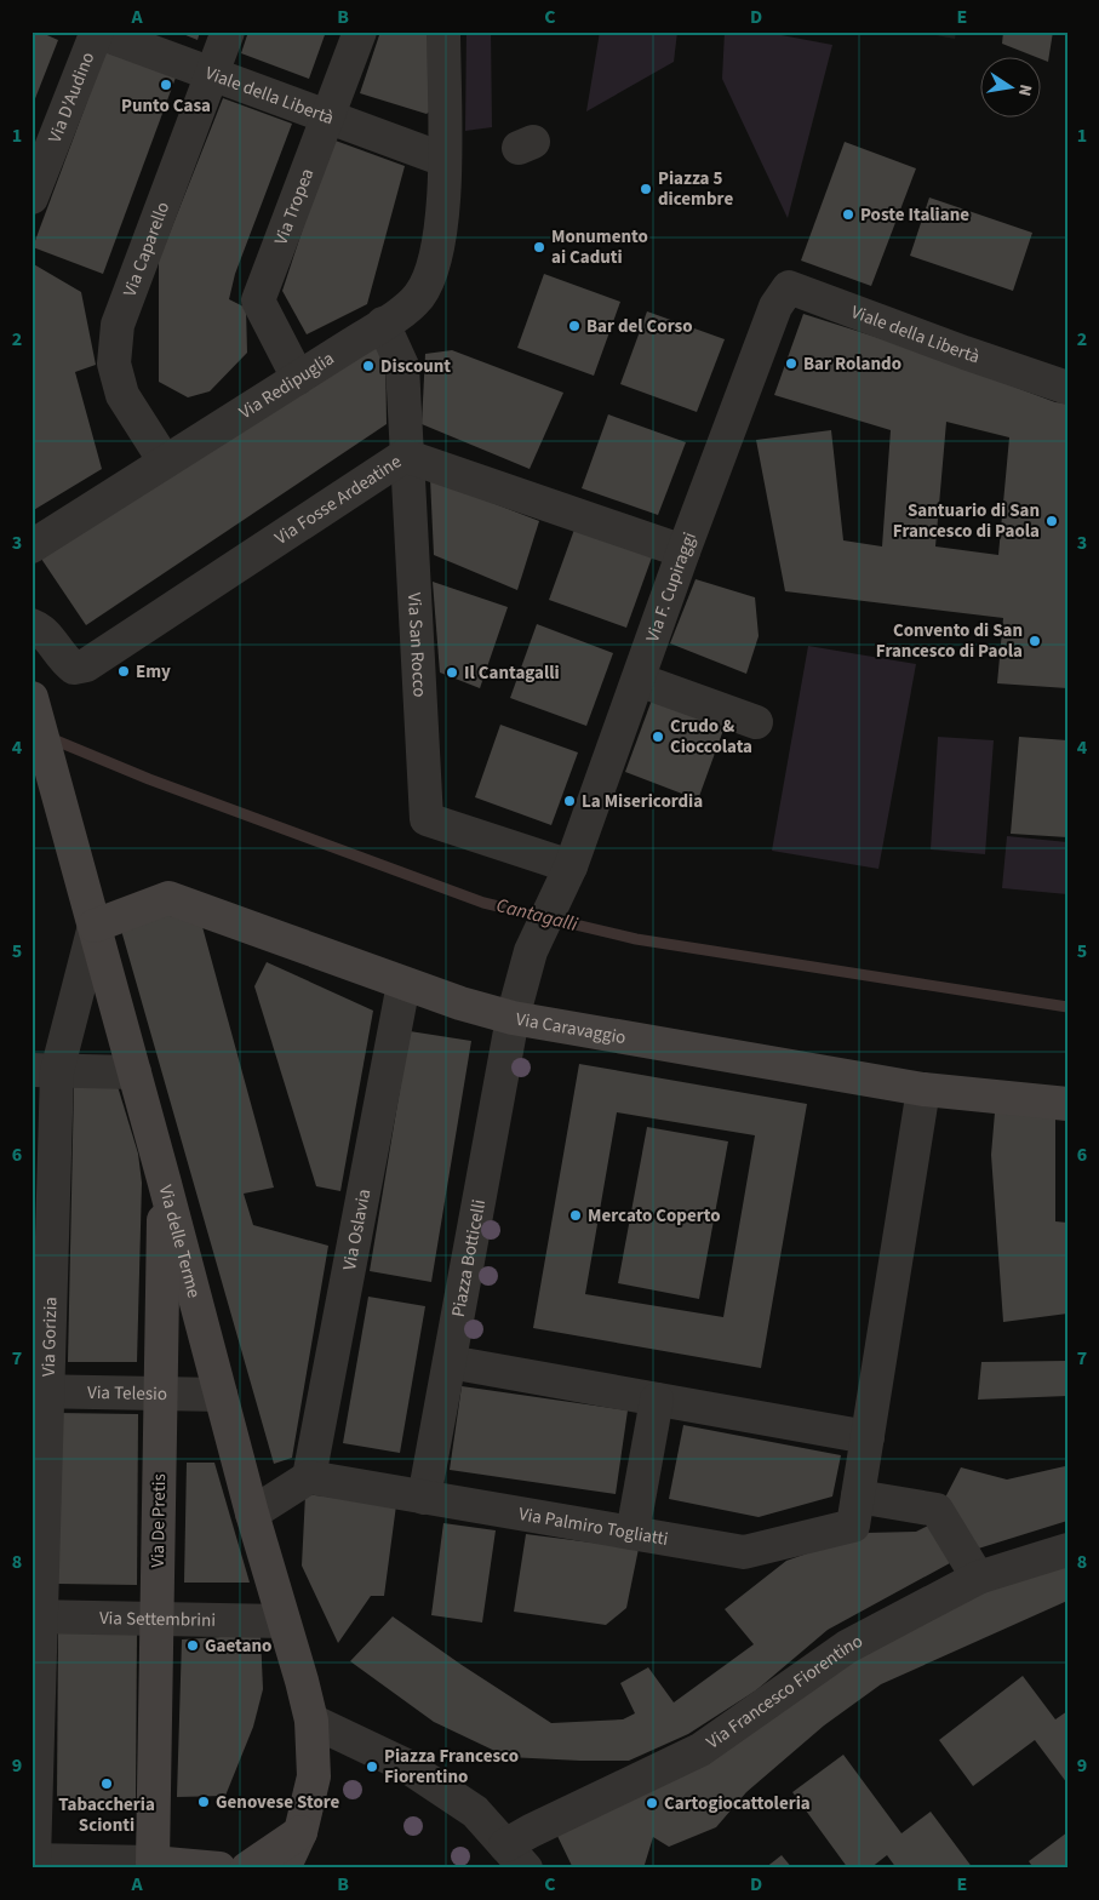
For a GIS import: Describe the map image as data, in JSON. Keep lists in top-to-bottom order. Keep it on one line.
{"streets":{"main road":["Via Caravaggio","Via delle Terme","Via De Pretis"],"street":["Viale della Libertà","Via D'Audino","Via Tropea","Via Caparello","Via Redipuglia","Via Fosse Ardeatine","Via F. Cupiraggi","Via San Rocco","Via Oslavia","Piazza Botticelli","Via Gorizia","Via Telesio","Via Palmiro Togliatti","Via Settembrini","Via Francesco Fiorentino"]},"crossings":[["Viale della Libertà","Via D'Audino"],["Viale della Libertà","Via Tropea"],["Viale della Libertà","Via Caparello"],["Viale della Libertà","Via Redipuglia"],["Viale della Libertà","Via F. Cupiraggi"],["Via Tropea","Via Redipuglia"],["Via Caparello","Via Redipuglia"],["Via Redipuglia","Via San Rocco"],["Via Fosse Ardeatine","Via F. Cupiraggi"],["Via Fosse Ardeatine","Via San Rocco"],["Via F. Cupiraggi","Via San Rocco"],["Via F. Cupiraggi","Piazza Botticelli"],["Via Caravaggio","Via Oslavia"],["Via Caravaggio","Via delle Terme"],["Via Caravaggio","Piazza Botticelli"],["Via Caravaggio","Via Gorizia"],["Via Caravaggio","Via Palmiro Togliatti"],["Via Oslavia","Via Palmiro Togliatti"],["Via delle Terme","Via Gorizia"],["Via delle Terme","Via Telesio"],["Via delle Terme","Via De Pretis"],["Via delle Terme","Via Settembrini"],["Piazza Botticelli","Via Palmiro Togliatti"],["Via Gorizia","Via Telesio"],["Via Gorizia","Via Settembrini"],["Via Telesio","Via De Pretis"],["Via De Pretis","Via Settembrini"]],"water":["Cantagalli"],"places":["Punto Casa","Piazza 5 dicembre","Poste Italiane","Monumento ai Caduti","Bar del Corso","Bar Rolando","Discount","Santuario di San Francesco di Paola","Convento di San Francesco di Paola","Emy","Il Cantagalli","Crudo & Cioccolata","La Misericordia","Mercato Coperto","Gaetano","Piazza Francesco Fiorentino","Tabaccheria Scionti","Genovese Store","Cartogiocattoleria"],"north":"right","grid":{"columns":["A","B","C","D","E"],"rows":["1","2","3","4","5","6","7","8","9"]}}
